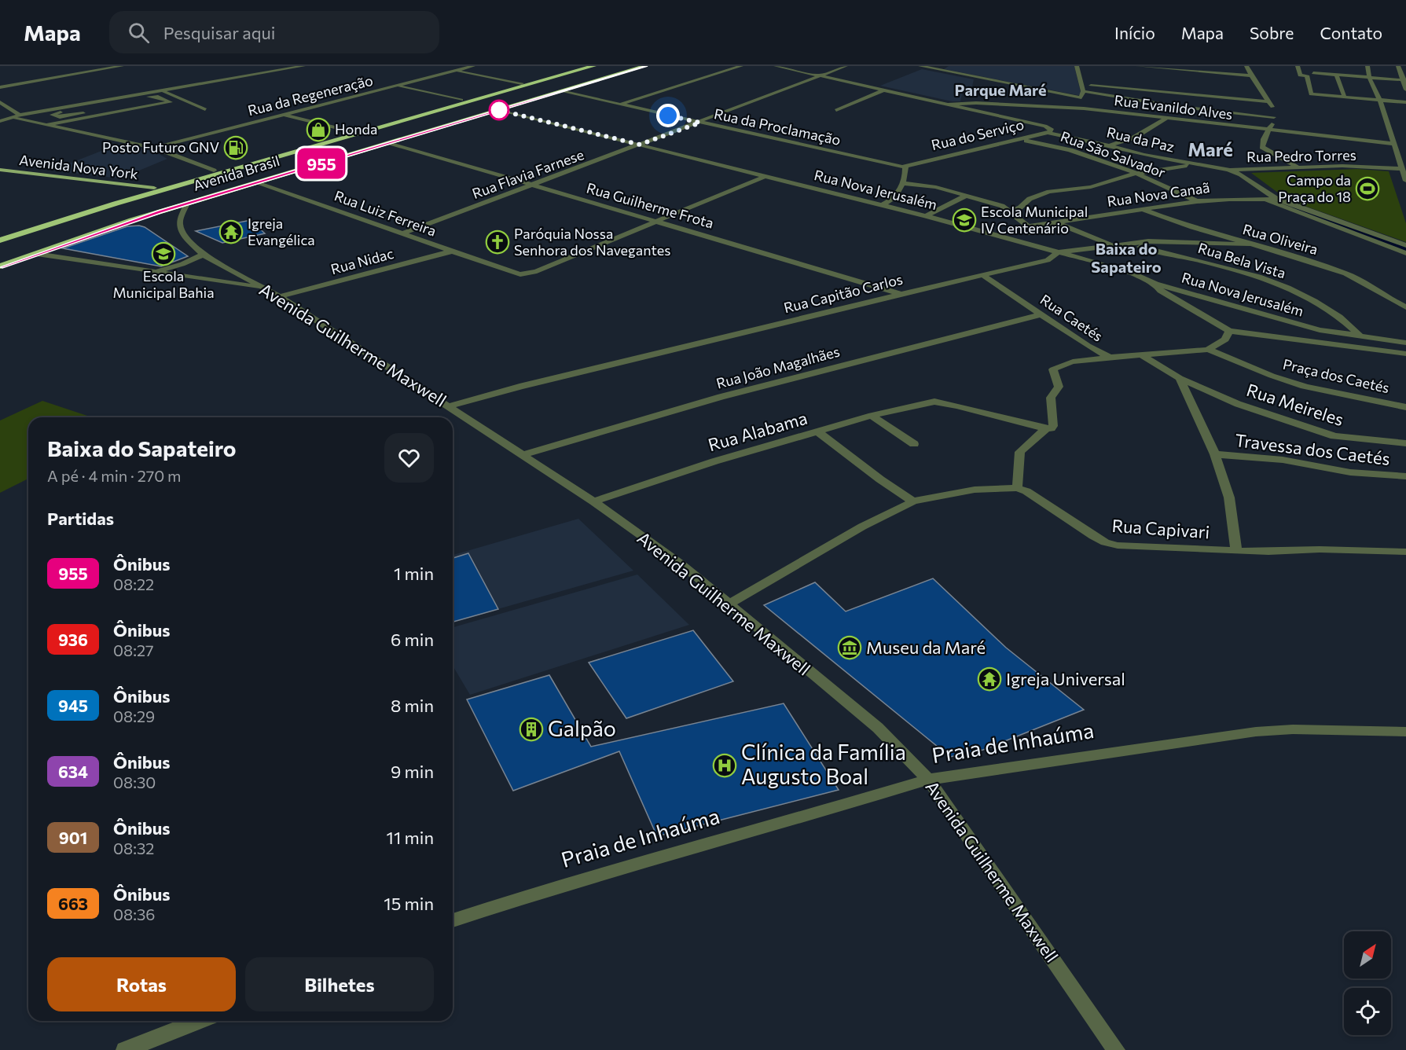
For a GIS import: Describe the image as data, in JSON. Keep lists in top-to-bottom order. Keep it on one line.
{"streets":{"highway":["Avenida Brasil"],"main road":["Avenida Nova York"],"street":["Rua da Regeneração","Rua Evanildo Alves","Rua da Proclamação","Rua do Serviço","Rua da Paz","Rua São Salvador","Rua Pedro Torres","Rua Flavia Farnese","Rua Nova Jerusalém","Rua Nova Canaã","Rua Guilherme Frota","Rua Luiz Ferreira","Rua Oliveira","Rua Bela Vista","Rua Nidac","Rua Capitão Carlos","Rua Caetés","Avenida Guilherme Maxwell","Rua João Magalhães","Praça dos Caetés","Rua Meireles","Rua Alabama","Travessa dos Caetés","Rua Capivari","Praia de Inhaúma"]},"crossings":[["Rua Evanildo Alves","Rua do Serviço"],["Rua da Proclamação","Rua do Serviço"],["Rua da Proclamação","Avenida Brasil"],["Rua da Proclamação","Rua Flavia Farnese"],["Rua do Serviço","Rua da Paz"],["Rua do Serviço","Rua São Salvador"],["Rua da Paz","Rua Pedro Torres"],["Rua São Salvador","Rua Nova Canaã"],["Avenida Nova York","Avenida Brasil"],["Avenida Brasil","Rua Nova Jerusalém"],["Avenida Brasil","Rua Guilherme Frota"],["Avenida Brasil","Rua Luiz Ferreira"],["Avenida Brasil","Avenida Guilherme Maxwell"],["Rua Flavia Farnese","Rua Nova Jerusalém"],["Rua Flavia Farnese","Rua Guilherme Frota"],["Rua Flavia Farnese","Rua Luiz Ferreira"],["Rua Nova Jerusalém","Rua Luiz Ferreira"],["Rua Nova Jerusalém","Rua Bela Vista"],["Rua Nova Jerusalém","Rua Capitão Carlos"],["Rua Nova Canaã","Rua Oliveira"],["Rua Guilherme Frota","Rua Luiz Ferreira"],["Rua Guilherme Frota","Rua Capitão Carlos"],["Rua Luiz Ferreira","Rua Nidac"],["Rua Oliveira","Rua Capitão Carlos"],["Rua Bela Vista","Rua Capitão Carlos"],["Rua Nidac","Avenida Guilherme Maxwell"],["Rua Capitão Carlos","Rua Caetés"],["Rua Capitão Carlos","Avenida Guilherme Maxwell"],["Rua Caetés","Rua João Magalhães"],["Rua Caetés","Praça dos Caetés"],["Rua Caetés","Rua Meireles"],["Avenida Guilherme Maxwell","Rua João Magalhães"],["Avenida Guilherme Maxwell","Rua Alabama"],["Avenida Guilherme Maxwell","Rua Capivari"],["Avenida Guilherme Maxwell","Praia de Inhaúma"]],"districts":["Parque Maré","Maré","Baixa do Sapateiro"],"places":{"shop":["Honda"],"fuel station":["Posto Futuro GNV"],"sports":["Campo da Praça do 18"],"school or university":["Escola Municipal IV Centenário","Escola Municipal Bahia"],"temple":["Igreja Evangélica","Igreja Universal"],"church":["Paróquia Nossa Senhora dos Navegantes"],"museum":["Museu da Maré"],"building":["Galpão"],"hospital":["Clínica da Família Augusto Boal"]},"lines":["bus line 955"],"north":"top right","page":{"header":"Mapa","search":"Pesquisar aqui","nav":["Início","Mapa","Sobre","Contato"],"on_map":"955","heading":[["Baixa do Sapateiro","A pé · 4 min · 270 m"],"Partidas"],"list":[{"mark":"955","name":"Ônibus","note":"08:22","value":"1 min"},{"mark":"936","name":"Ônibus","note":"08:27","value":"6 min"},{"mark":"945","name":"Ônibus","note":"08:29","value":"8 min"},{"mark":"634","name":"Ônibus","note":"08:30","value":"9 min"},{"mark":"901","name":"Ônibus","note":"08:32","value":"11 min"},{"mark":"663","name":"Ônibus","note":"08:36","value":"15 min"}],"buttons":["Rotas","Bilhetes"]}}
